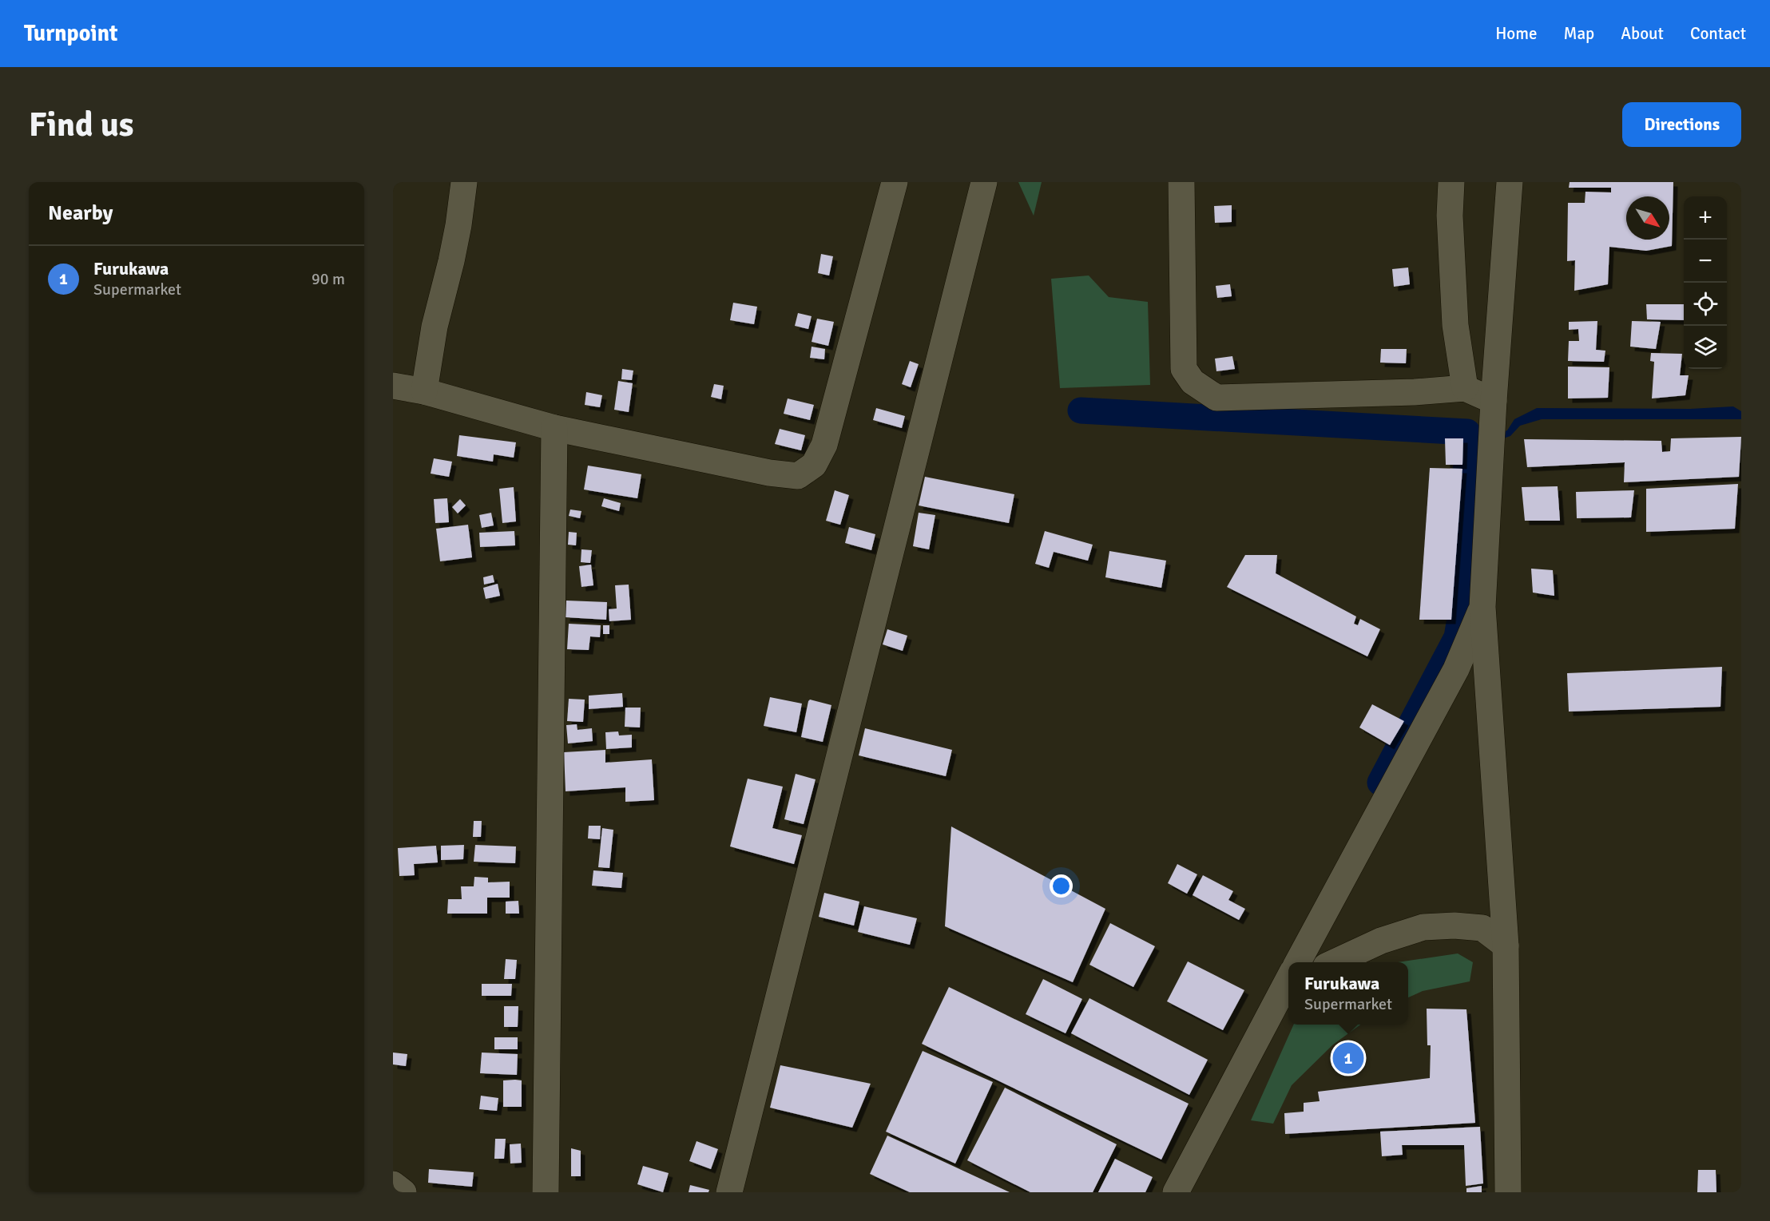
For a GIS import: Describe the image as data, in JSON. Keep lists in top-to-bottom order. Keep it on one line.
{"north":"bottom right","page":{"header":"Turnpoint","nav":["Home","Map","About","Contact"],"buttons":"Directions","title":"Find us","heading":"Nearby","map_buttons":["+","−"],"list":[{"mark":"1","name":"Furukawa","note":"Supermarket","value":"90 m"}],"popup":["Furukawa","Supermarket"],"pins":"1"}}
